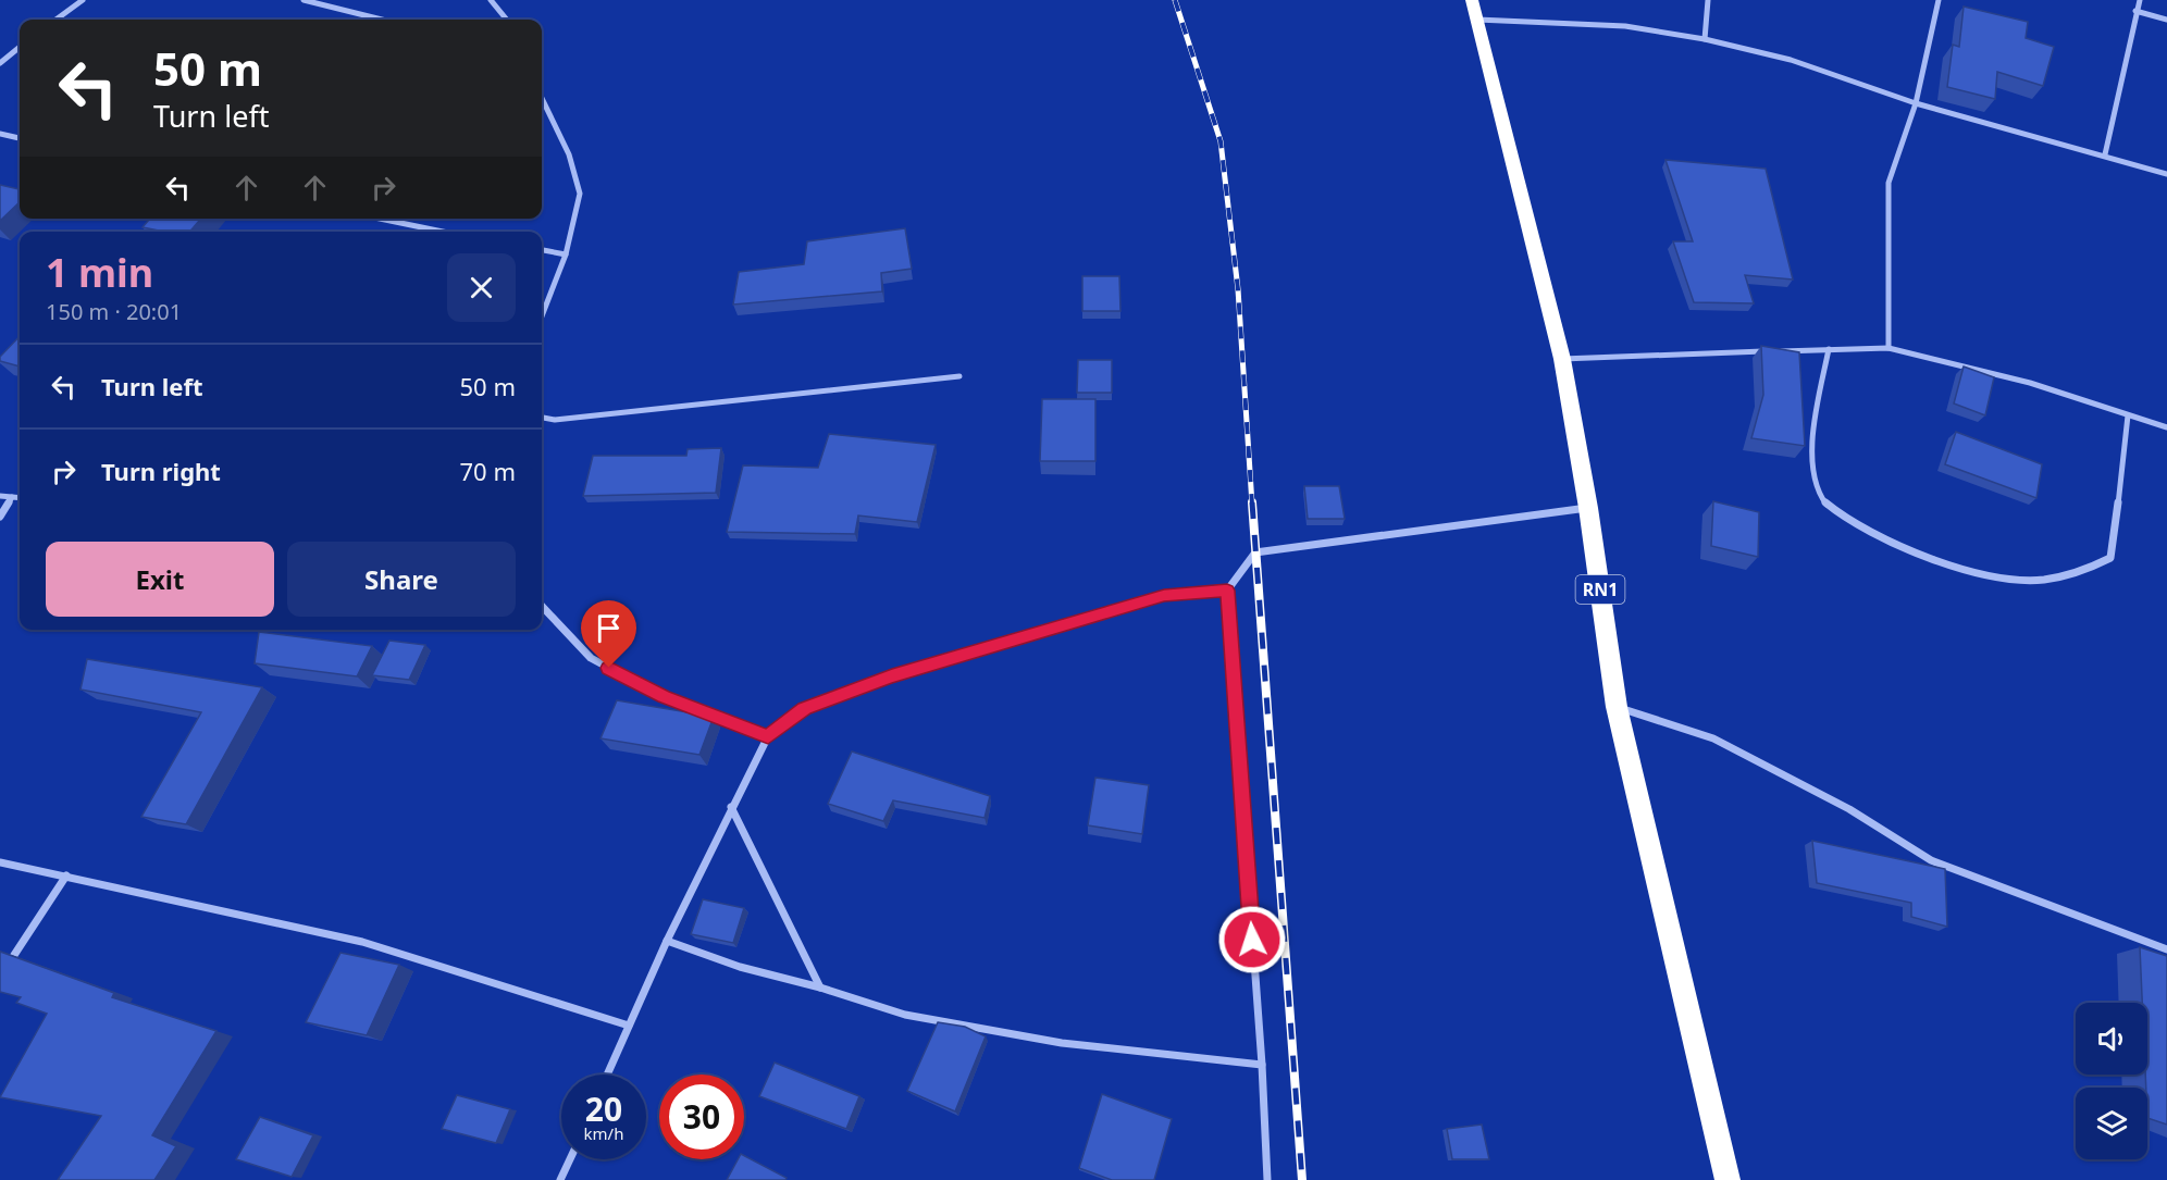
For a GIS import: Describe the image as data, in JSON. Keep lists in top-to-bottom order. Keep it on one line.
{"streets":{"highway":["RN1"]},"page":{"turn":["50 m","Turn left"],"heading":["1 min","150 m · 20:01"],"list":[{"name":"Turn left","value":"50 m"},{"name":"Turn right","value":"70 m"}],"buttons":["Exit","Share"],"speed":"20 km/h","limit":"30"}}
